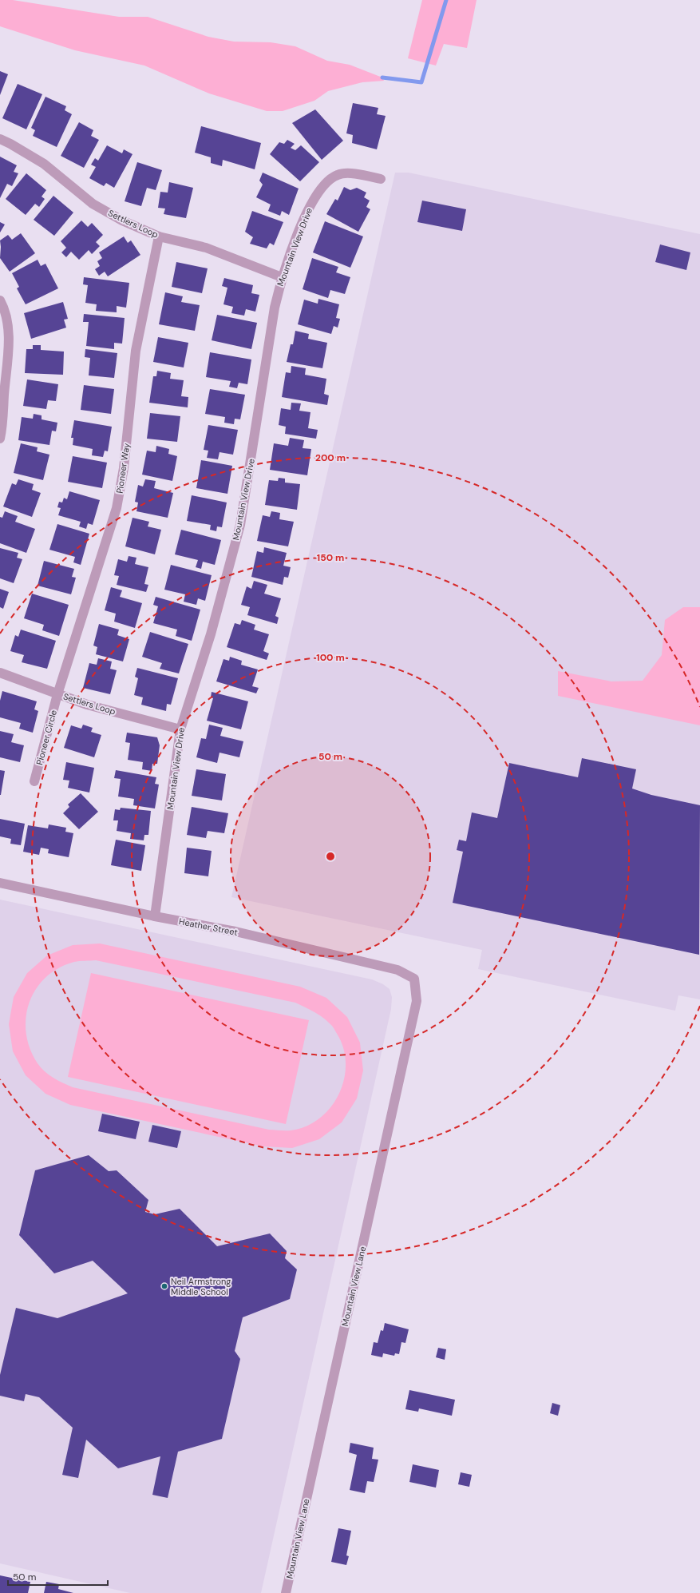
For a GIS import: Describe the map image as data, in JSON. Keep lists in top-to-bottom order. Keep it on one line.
{"streets":{"street":["Settlers Loop","Mountain View Drive","Pioneer Way","Pioneer Circle","Heather Street","Mountain View Lane"]},"crossings":[["Settlers Loop","Mountain View Drive"],["Settlers Loop","Pioneer Way"],["Settlers Loop","Pioneer Circle"],["Mountain View Drive","Heather Street"],["Pioneer Way","Pioneer Circle"],["Heather Street","Mountain View Lane"]],"places":["Neil Armstrong Middle School"],"scale_bar":"50 m","rings":["200 m","150 m","100 m","50 m"]}
